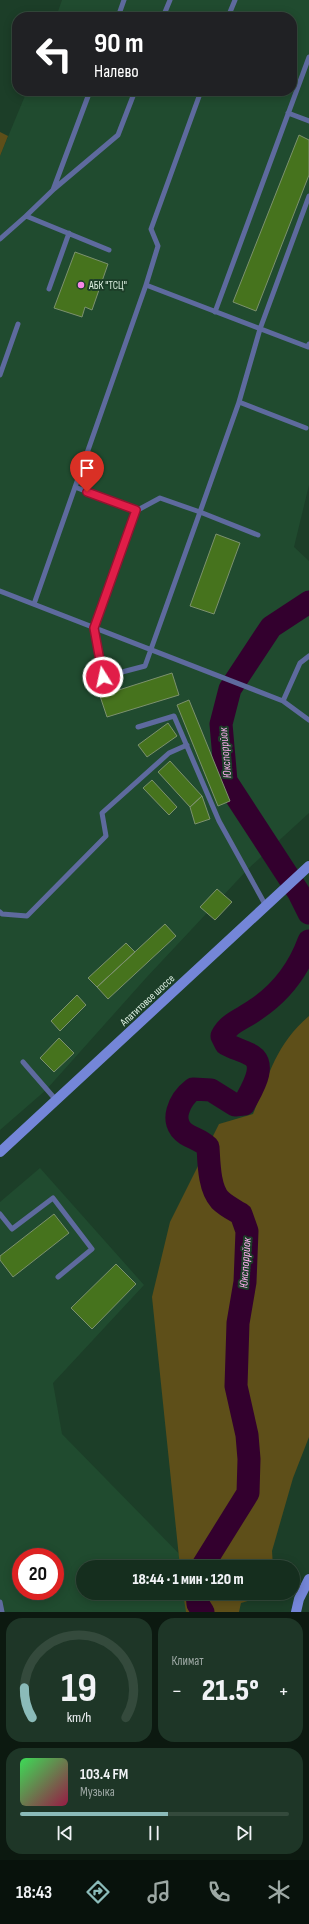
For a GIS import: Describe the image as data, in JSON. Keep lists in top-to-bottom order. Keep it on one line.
{"streets":{"street":["Апатитовое шоссе"]},"water":["Юкспоррйок"],"places":["АБК \"ТСЦ\""],"page":{"turn":["90 m","Налево"],"limit":"20","trip":"18:44 · 1 мин · 120 m","tile":"Климат","heat":["−","21.5°","+"],"song":["103.4 FM","Музыка"],"tabs":"18:43","gauge":["19","km/h"]}}
